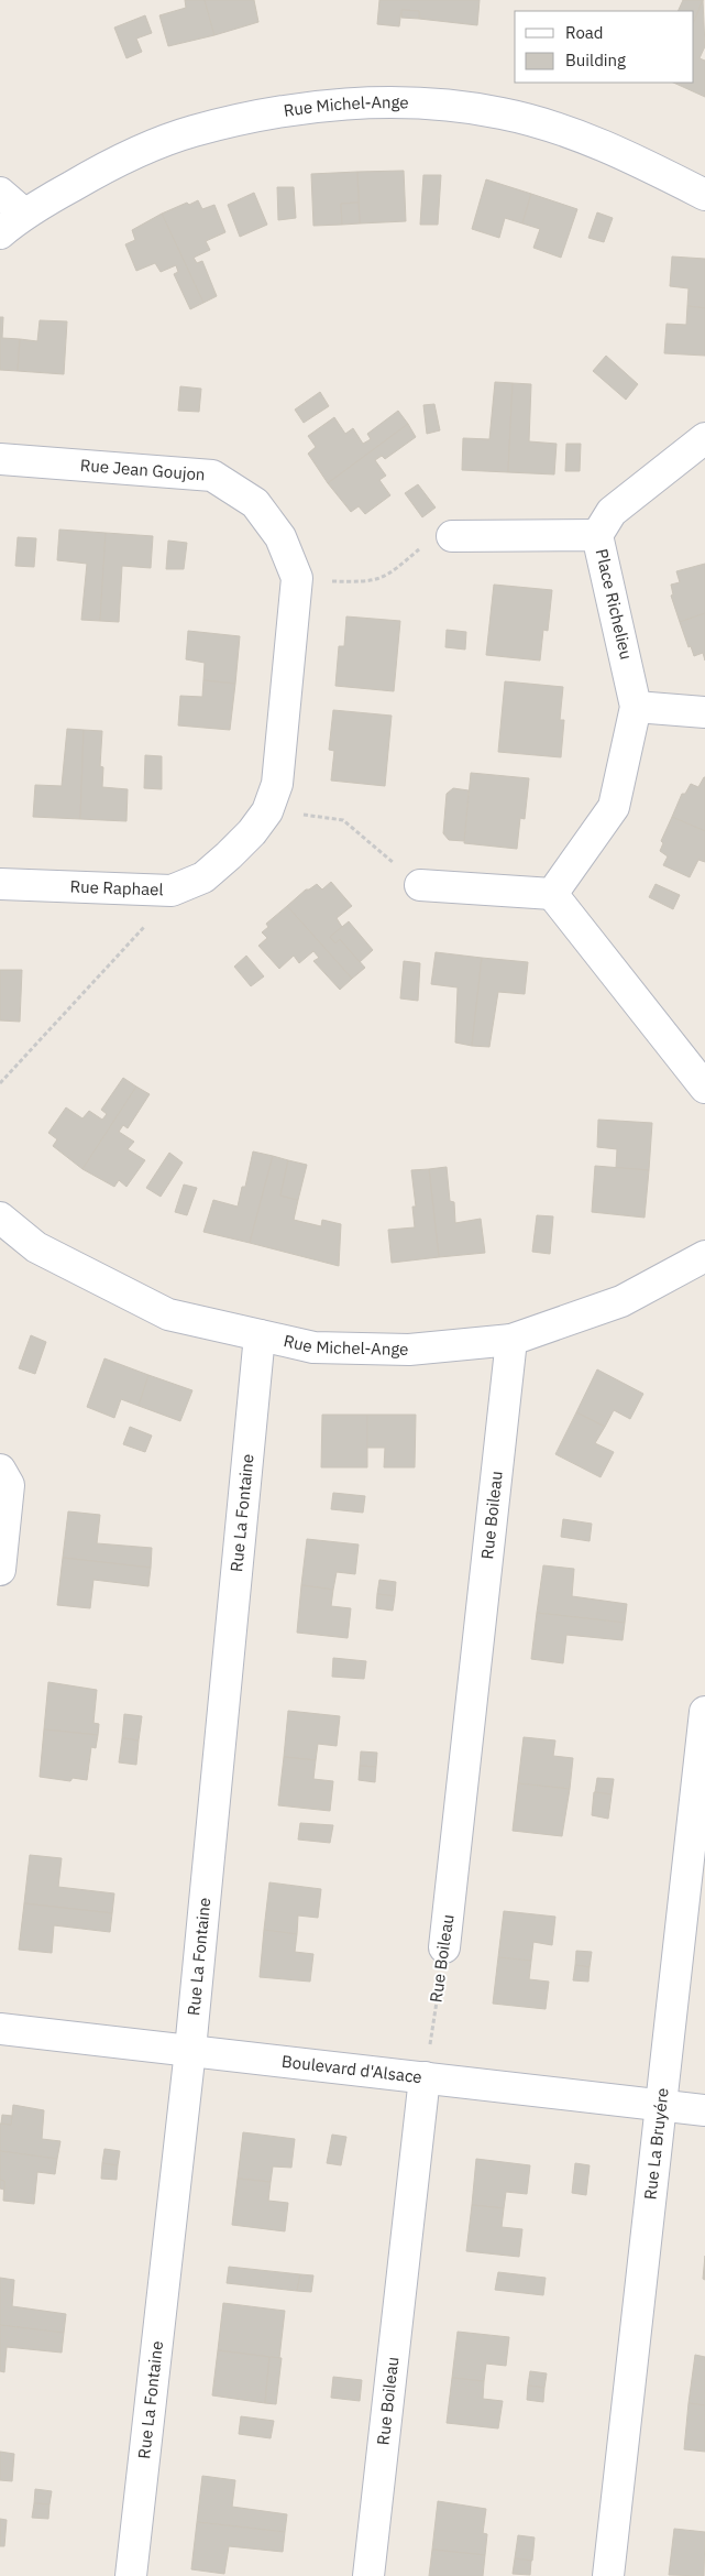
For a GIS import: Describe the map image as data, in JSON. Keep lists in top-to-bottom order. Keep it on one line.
{"streets":{"street":["Rue Michel-Ange","Rue Jean Goujon","Place Richelieu","Rue Raphael","Rue La Fontaine","Rue Boileau","Boulevard d'Alsace","Rue La Bruyére"]},"crossings":[["Rue Michel-Ange","Rue La Fontaine"],["Rue Michel-Ange","Rue Boileau"],["Rue La Fontaine","Boulevard d'Alsace"],["Rue Boileau","Boulevard d'Alsace"],["Boulevard d'Alsace","Rue La Bruyére"]],"legend":["Road","Building"]}
